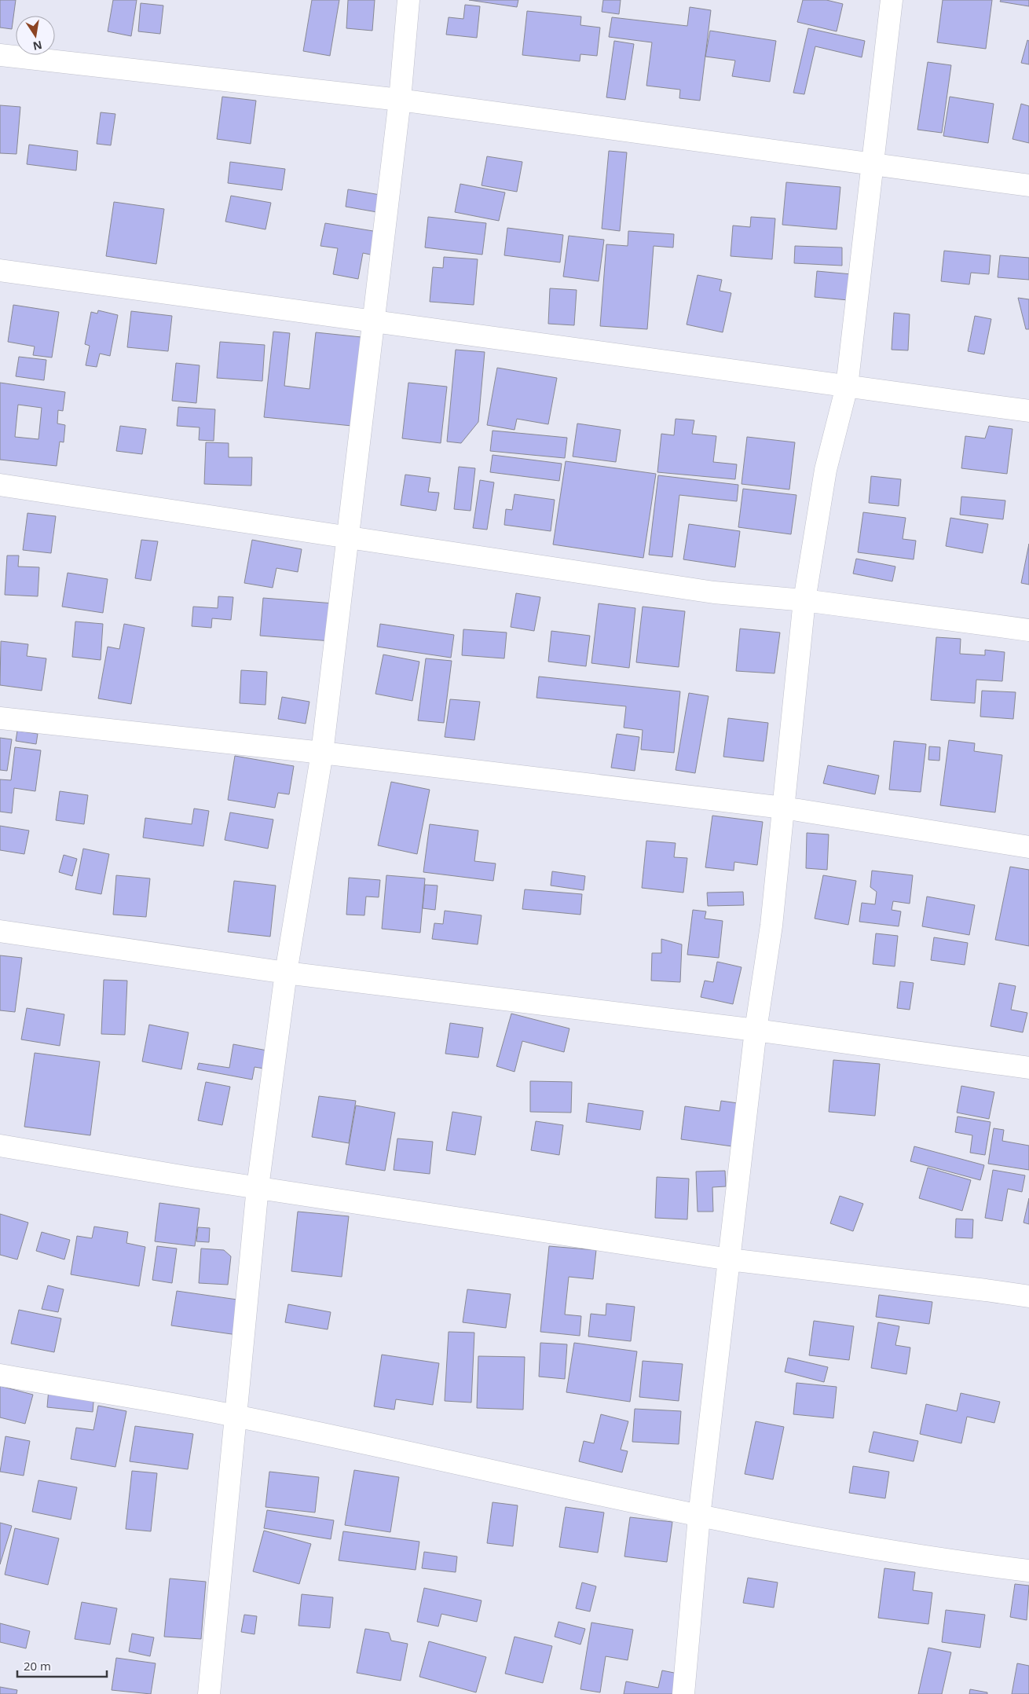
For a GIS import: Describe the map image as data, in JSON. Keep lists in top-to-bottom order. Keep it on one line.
{"scale_bar":"20 m","north":"bottom"}
